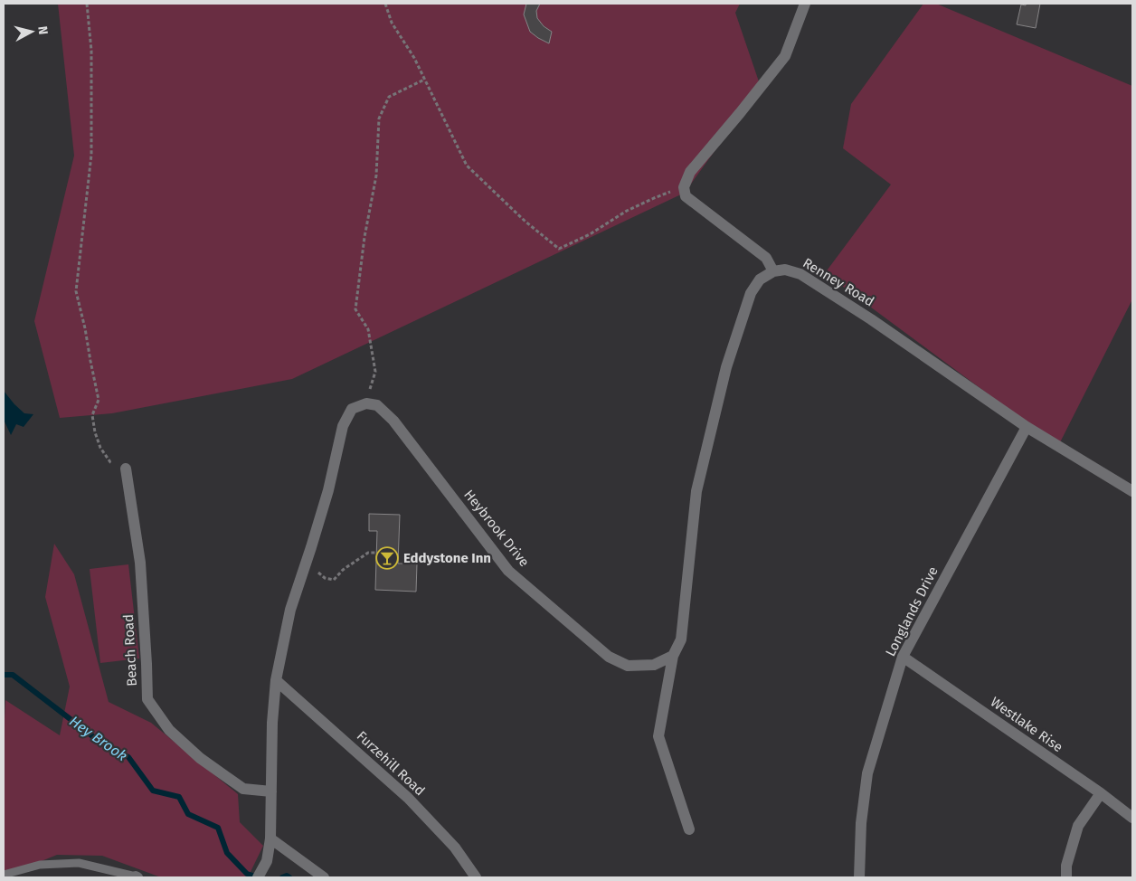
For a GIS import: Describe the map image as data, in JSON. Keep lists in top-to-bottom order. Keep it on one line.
{"streets":{"street":["Renney Road","Heybrook Drive","Longlands Drive","Beach Road","Westlake Rise","Furzehill Road"]},"crossings":[["Renney Road","Longlands Drive"],["Longlands Drive","Westlake Rise"]],"water":["Hey Brook"],"places":{"bar":["Eddystone Inn"]},"north":"right"}
